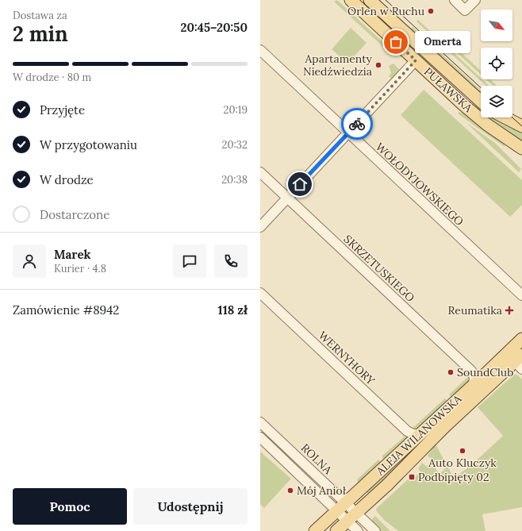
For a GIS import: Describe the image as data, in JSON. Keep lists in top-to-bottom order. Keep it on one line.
{"streets":{"main road":["PUŁAWSKA","ALEJA WILANOWSKA"],"street":["WOŁODYJOWSKIEGO","SKRZETUSKIEGO","WERNYHORY","ROLNA"]},"crossings":[["SKRZETUSKIEGO","ALEJA WILANOWSKA"],["WERNYHORY","ALEJA WILANOWSKA"],["ALEJA WILANOWSKA","ROLNA"]],"places":{"other":["Orlen w Ruchu","Omerta","Apartamenty Niedźwiedzia","SoundClub","Auto Kluczyk","Mój Anioł"],"health":["Reumatika"],"transit":["Podbipięty 02"]},"north":"bottom right","page":{"heading":["2 min","Dostawa za","20:45–20:50"],"panel":["Marek","Kurier · 4.8","Zamówienie #8942","118 zł"],"bubble":"Omerta","bar":"W drodze · 80 m","list":[["Przyjęte","20:19"],["W przygotowaniu","20:32"],["W drodze","20:38"],"Dostarczone"],"buttons":["Pomoc","Udostępnij"]}}
